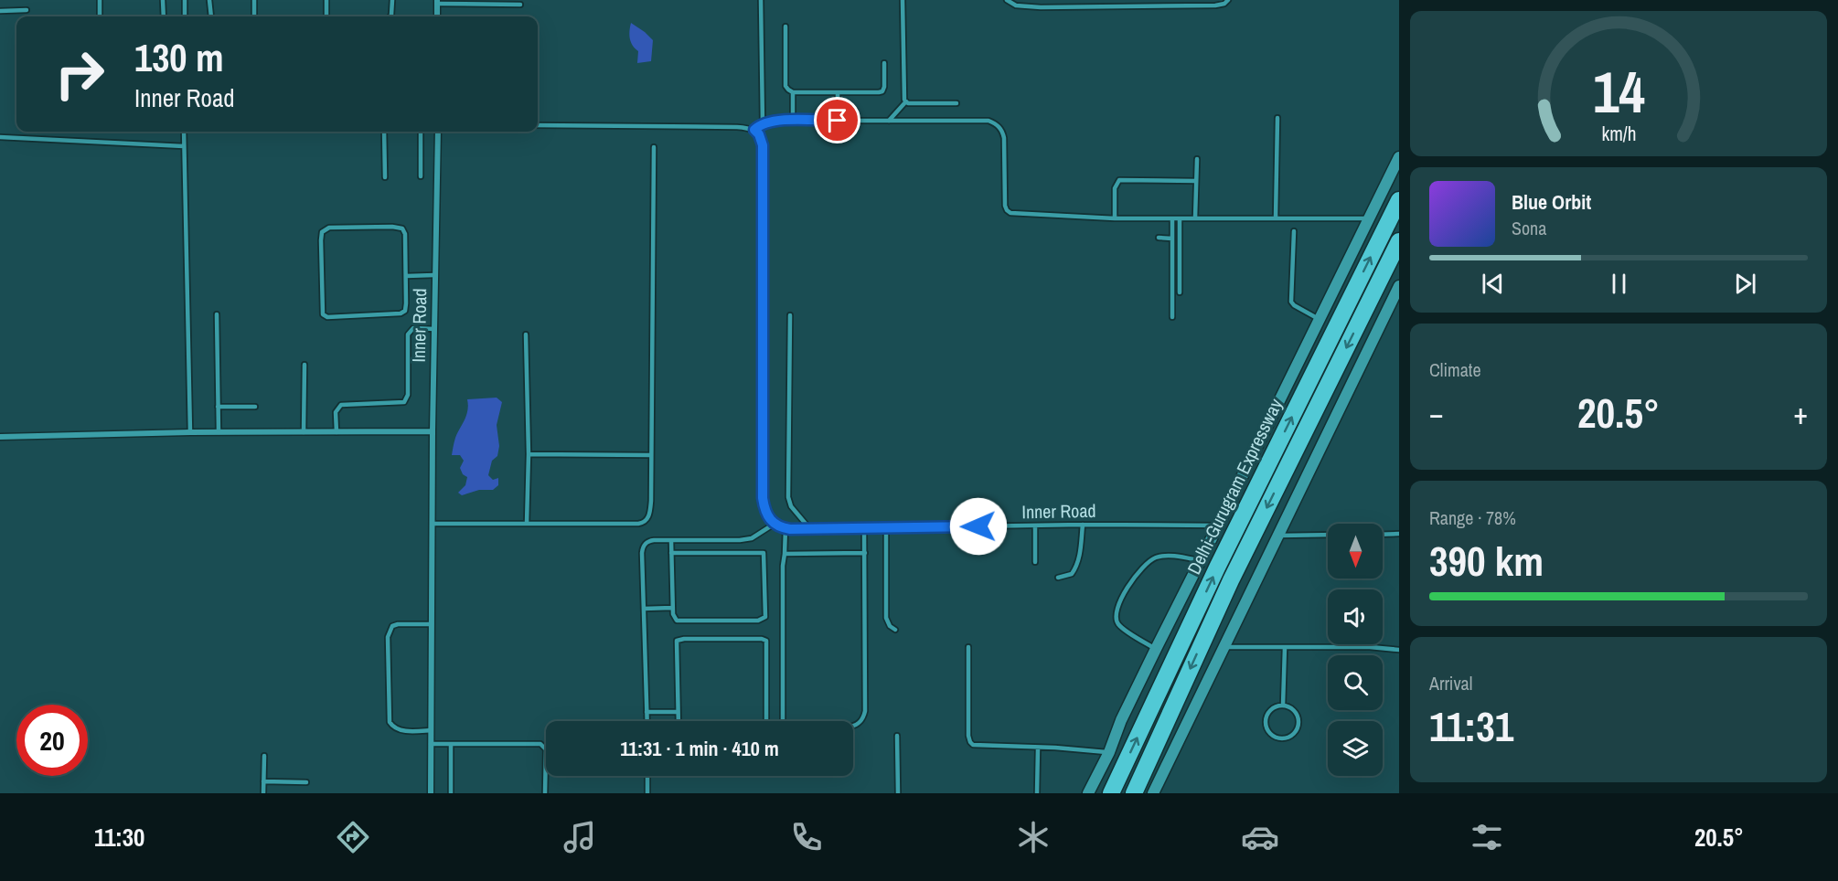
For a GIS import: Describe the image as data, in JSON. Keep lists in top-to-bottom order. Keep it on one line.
{"streets":{"highway":["Delhi-Gurugram Expressway"],"street":["Inner Road"]},"north":"bottom","page":{"turn":["130 m","Inner Road"],"song":["Blue Orbit","Sona"],"tile":["Climate",["Range · 78%","390 km"],["Arrival","11:31"]],"heat":["−","20.5°","+"],"limit":"20","trip":"11:31 · 1 min · 410 m","tabs":["11:30","20.5°"],"gauge":["14","km/h"]}}
